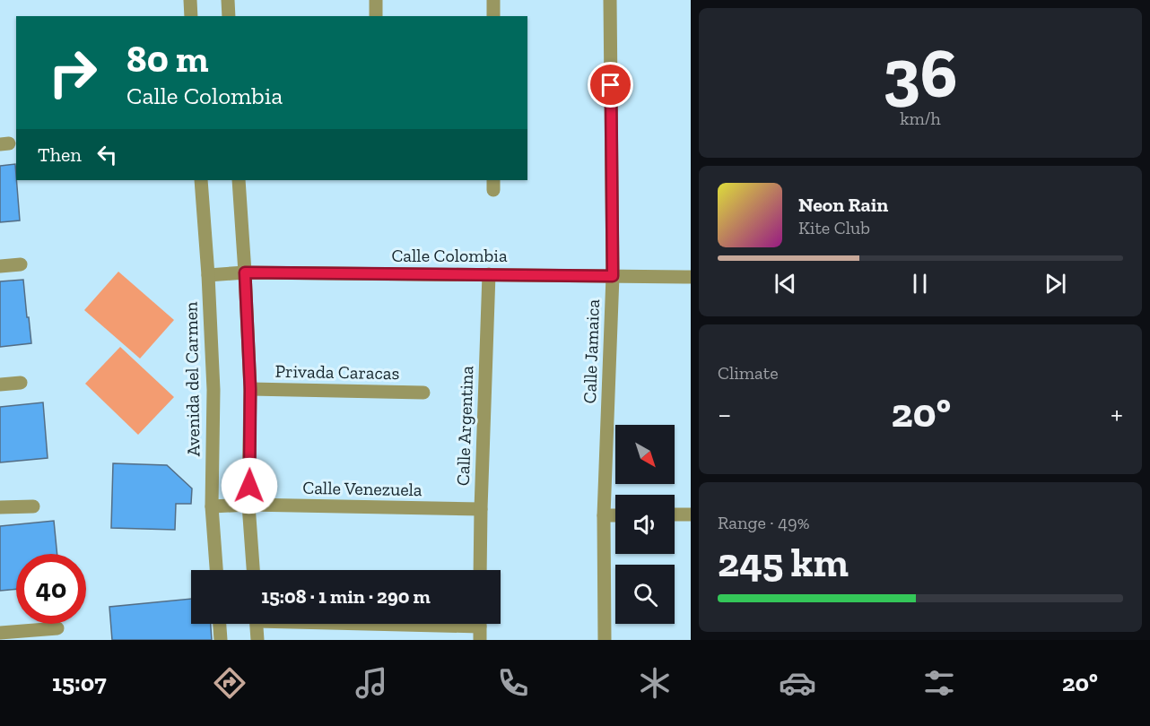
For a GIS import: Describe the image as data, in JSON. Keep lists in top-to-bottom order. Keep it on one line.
{"streets":{"street":["Calle Colombia","Calle Jamaica","Privada Caracas","Avenida del Carmen","Calle Argentina","Calle Venezuela"]},"crossings":[["Calle Colombia","Calle Jamaica"],["Calle Colombia","Avenida del Carmen"],["Calle Colombia","Calle Argentina"],["Avenida del Carmen","Calle Venezuela"],["Calle Argentina","Calle Venezuela"]],"north":"bottom right","page":{"tile":[["36","km/h"],"Climate",["Range · 49%","245 km"]],"turn":["80 m","Calle Colombia"],"then":"Then","song":["Neon Rain","Kite Club"],"heat":["−","20°","+"],"limit":"40","trip":"15:08 · 1 min · 290 m","tabs":["15:07","20°"]}}
